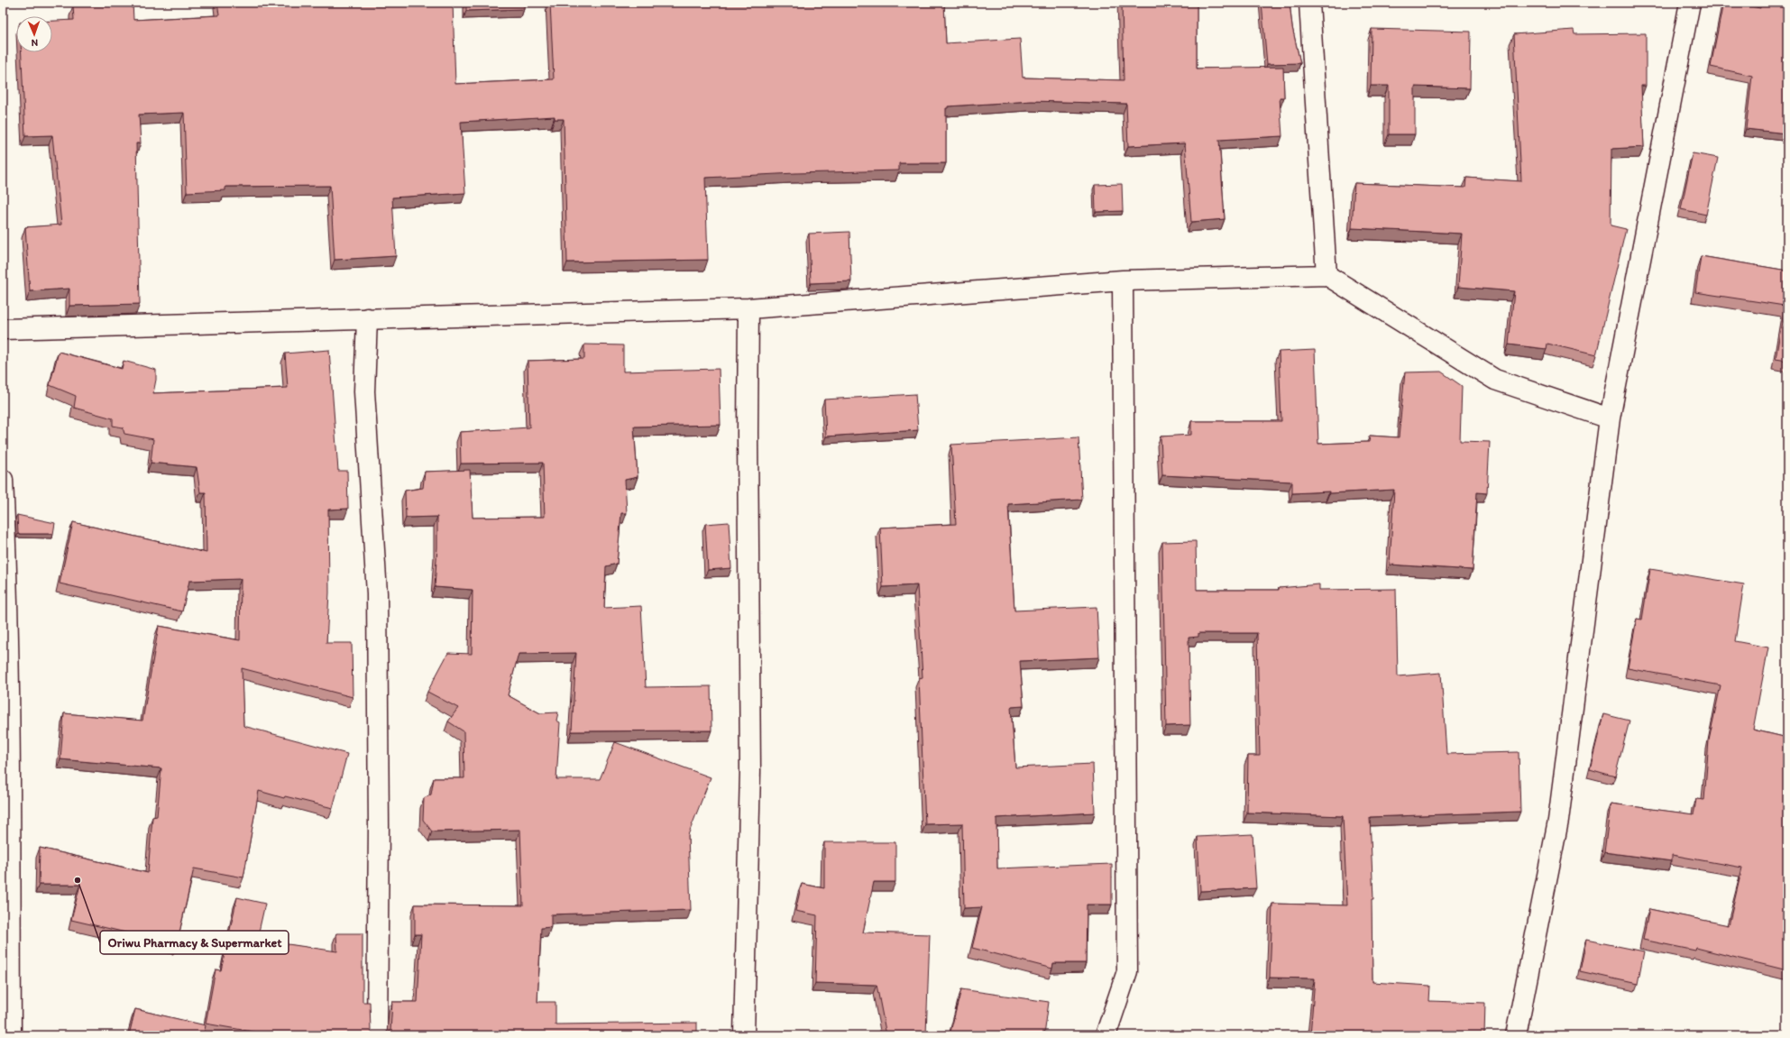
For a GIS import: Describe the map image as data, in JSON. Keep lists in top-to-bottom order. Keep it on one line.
{"places":["Oriwu Pharmacy & Supermarket"],"north":"bottom"}
